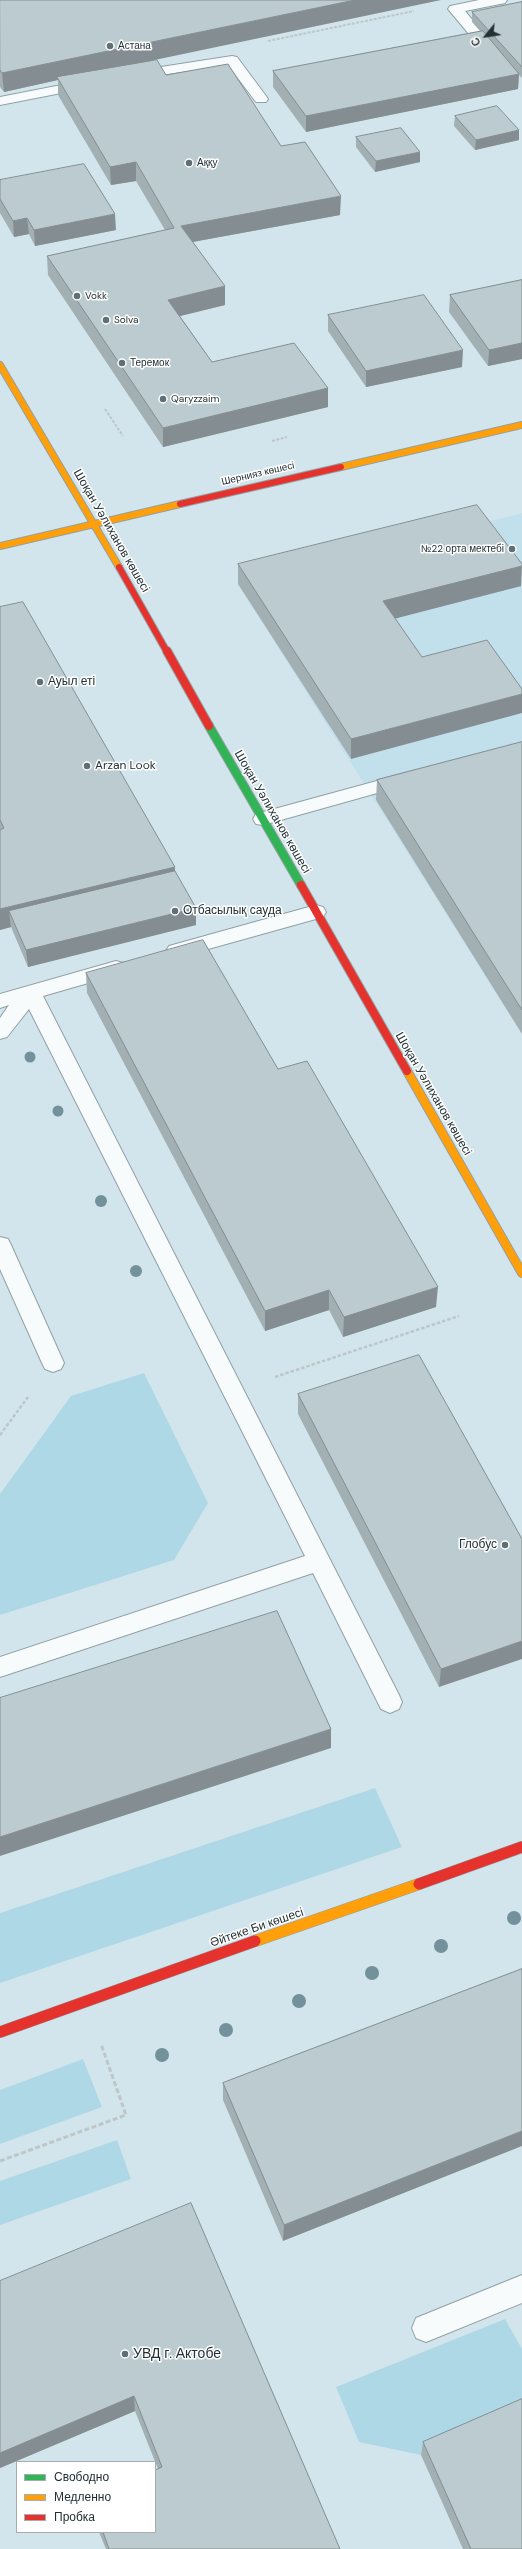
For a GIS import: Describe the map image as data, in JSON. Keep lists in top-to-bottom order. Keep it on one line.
{"streets":{"street":["Шернияз көшесі","Шоқан Уәлиханов көшесі","Әйтеке Би көшесі"]},"crossings":[["Шернияз көшесі","Шоқан Уәлиханов көшесі"]],"places":["Астана","Аққу","Vokk","Solva","Теремок","Qaryzzaim","№22 орта мектебі","Ауыл еті","Arzan Look","Отбасылық сауда","Глобус","УВД г. Актобе"],"legend":["Свободно","Медленно","Пробка"],"north":"bottom left"}
